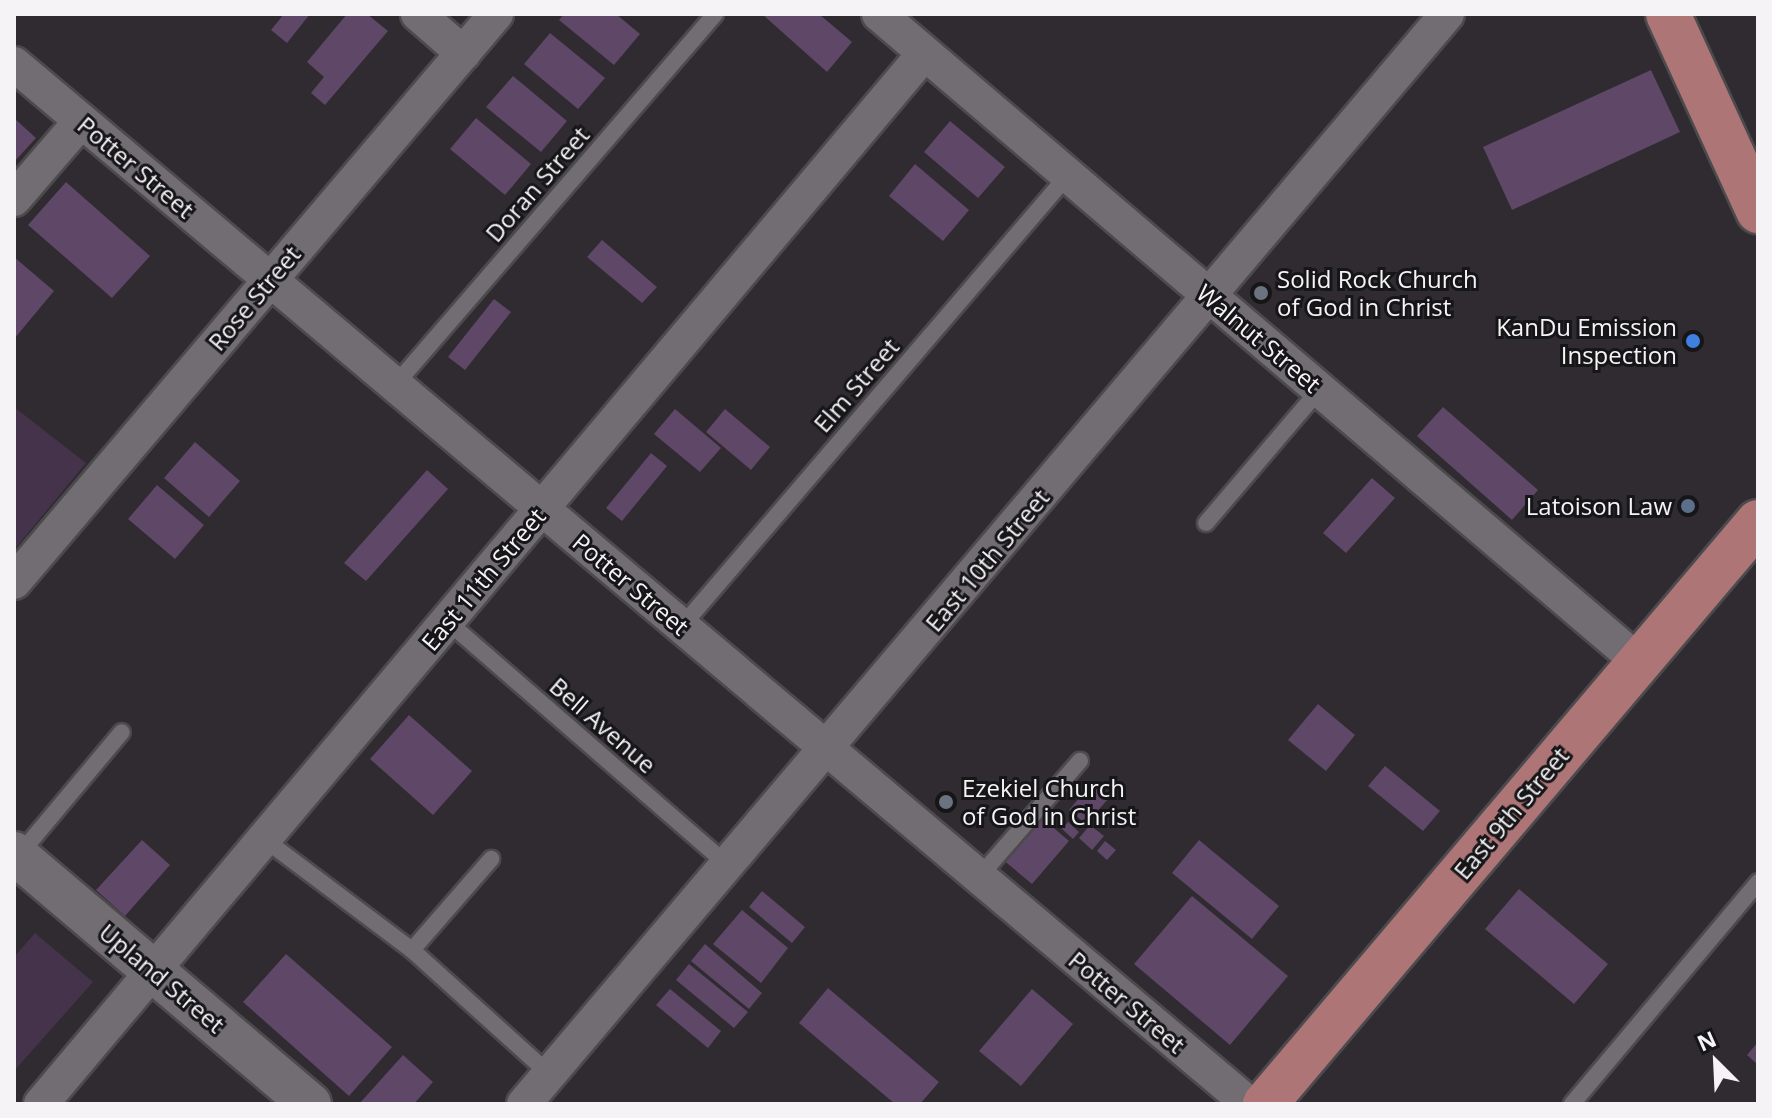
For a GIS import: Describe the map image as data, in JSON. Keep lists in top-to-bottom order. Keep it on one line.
{"streets":{"main road":["East 9th Street"],"street":["Potter Street","Rose Street","Walnut Street","East 10th Street","East 11th Street","Upland Street"],"lane":["Doran Street","Elm Street","Bell Avenue"]},"crossings":[["Potter Street","Doran Street"],["Potter Street","Rose Street"],["Potter Street","Elm Street"],["Potter Street","East 10th Street"],["Potter Street","East 11th Street"],["Walnut Street","Elm Street"],["Walnut Street","East 10th Street"],["Walnut Street","East 11th Street"],["Walnut Street","East 9th Street"],["East 10th Street","Bell Avenue"],["East 11th Street","Bell Avenue"],["East 11th Street","Upland Street"]],"places":["Solid Rock Church of God in Christ","KanDu Emission Inspection","Latoison Law","Ezekiel Church of God in Christ"],"north":"top left"}
